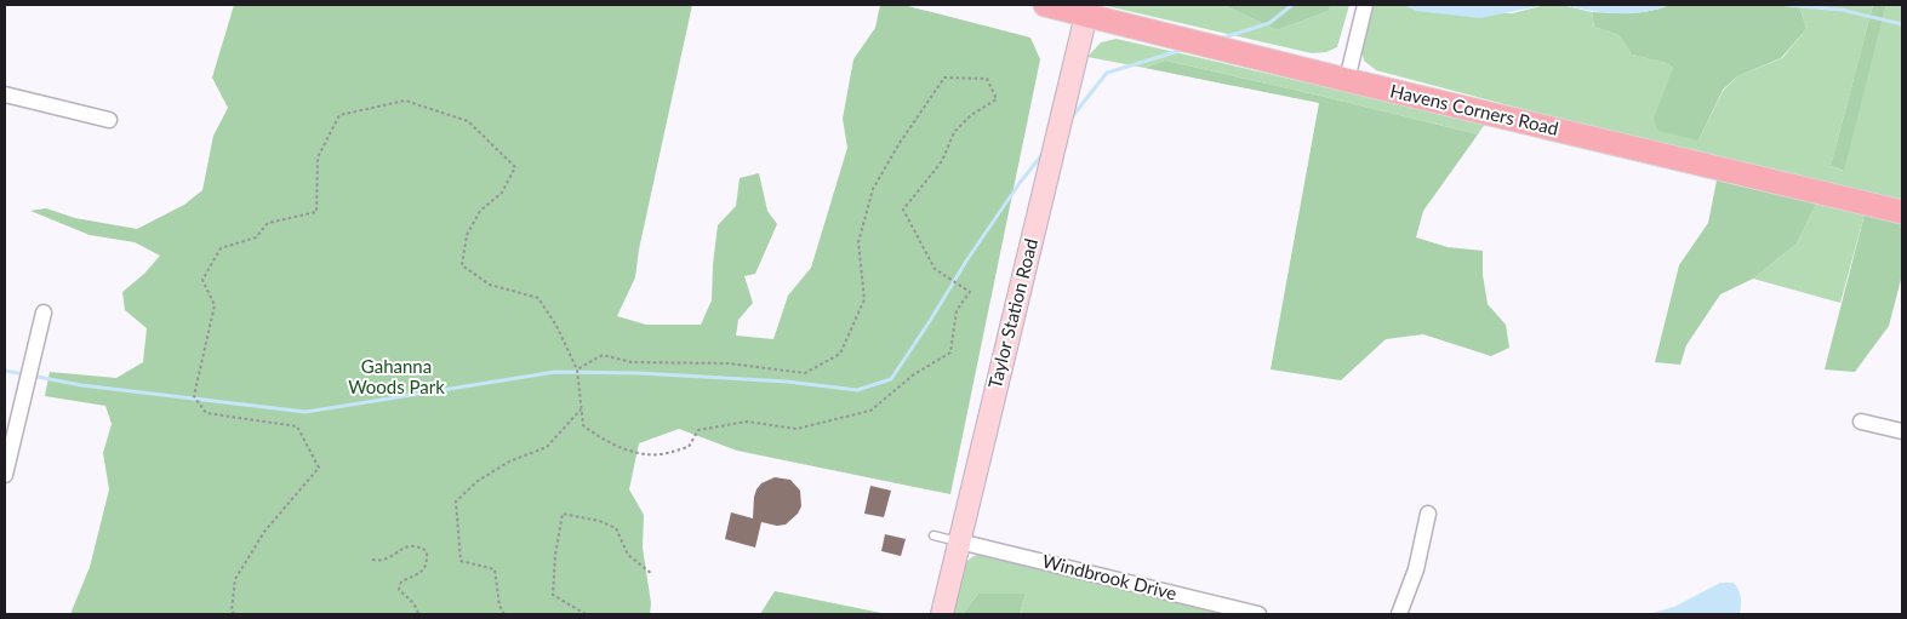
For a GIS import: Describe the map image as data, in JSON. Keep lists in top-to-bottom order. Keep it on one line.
{"streets":{"main road":["Havens Corners Road","Taylor Station Road"],"street":["Windbrook Drive"]},"crossings":[["Havens Corners Road","Taylor Station Road"],["Taylor Station Road","Windbrook Drive"]],"parks":["Gahanna Woods Park"]}
